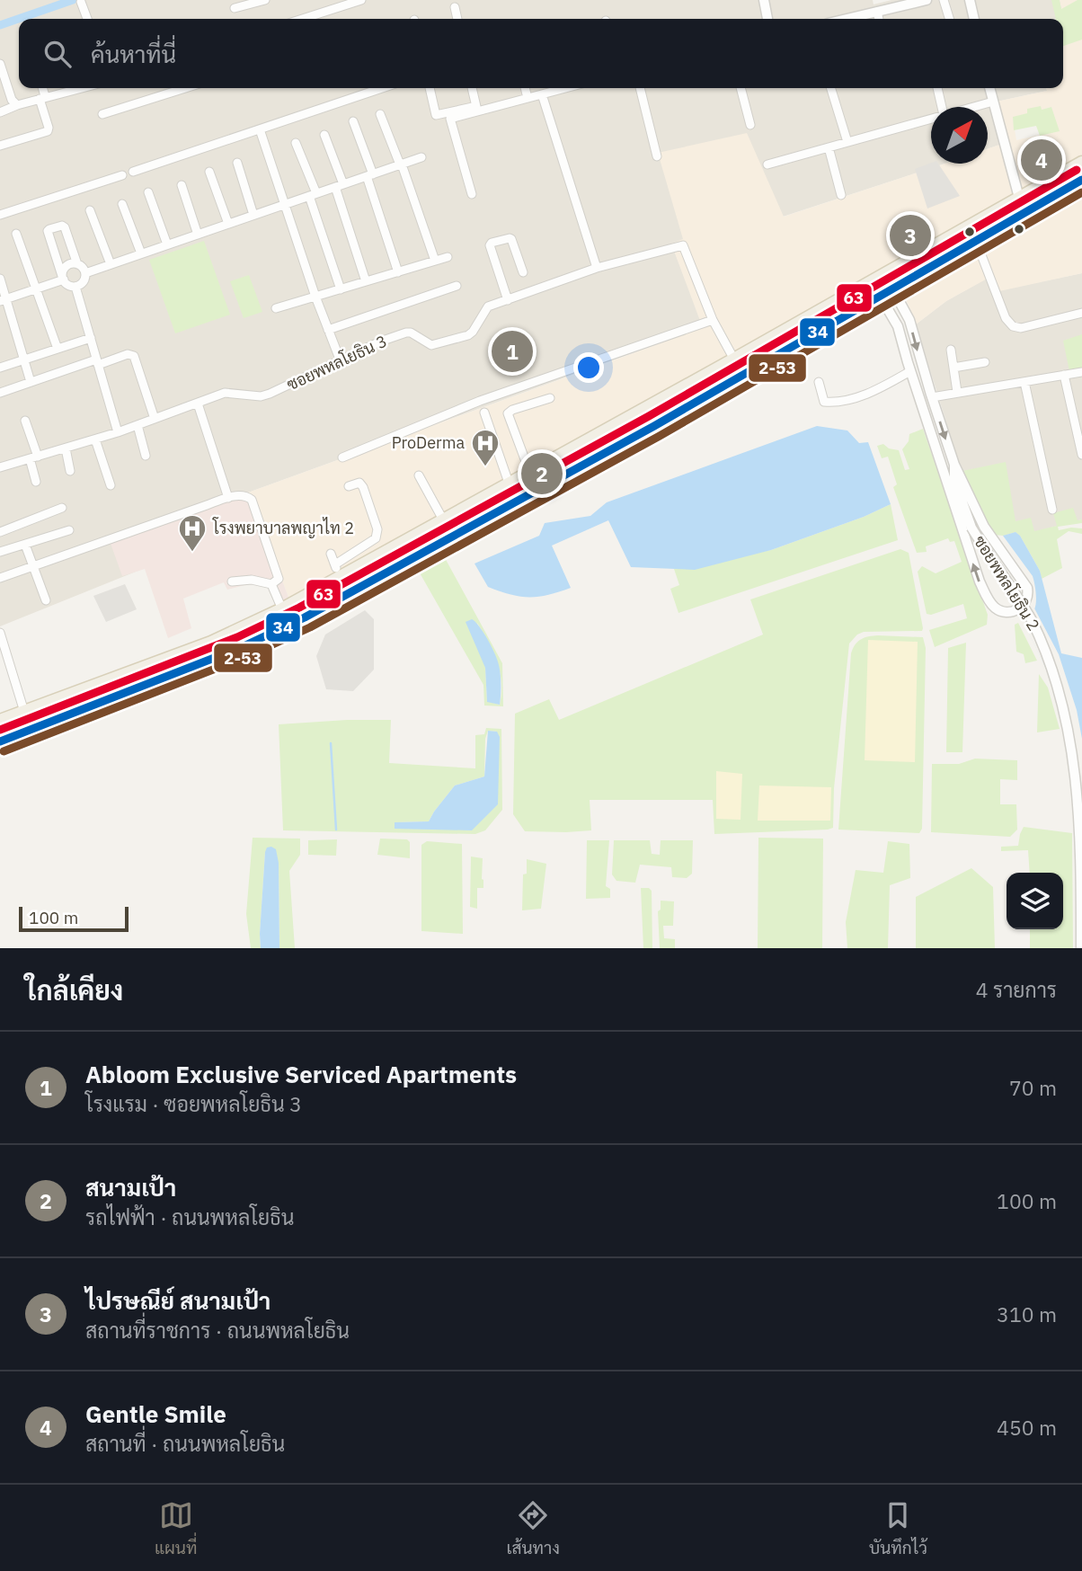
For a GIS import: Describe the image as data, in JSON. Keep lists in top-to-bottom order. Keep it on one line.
{"streets":{"street":["ซอยพหลโยธิน 3","ซอยพหลโยธิน 2"]},"places":{"hospital":["ProDerma","โรงพยาบาลพญาไท 2"]},"lines":["transit line 63","transit line 34","transit line 2-53"],"scale_bar":"100 m","north":"top right","page":{"search":"ค้นหาที่นี่","pins":["4","3","1","2"],"scale":"100 m","heading":["ใกล้เคียง","4 รายการ"],"list":[{"mark":"1","name":"Abloom Exclusive Serviced Apartments","note":"โรงแรม · ซอยพหลโยธิน 3","value":"70 m"},{"mark":"2","name":"สนามเป้า","note":"รถไฟฟ้า · ถนนพหลโยธิน","value":"100 m"},{"mark":"3","name":"ไปรษณีย์ สนามเป้า","note":"สถานที่ราชการ · ถนนพหลโยธิน","value":"310 m"},{"mark":"4","name":"Gentle Smile","note":"สถานที่ · ถนนพหลโยธิน","value":"450 m"}],"nav":["แผนที่","เส้นทาง","บันทึกไว้"]}}
